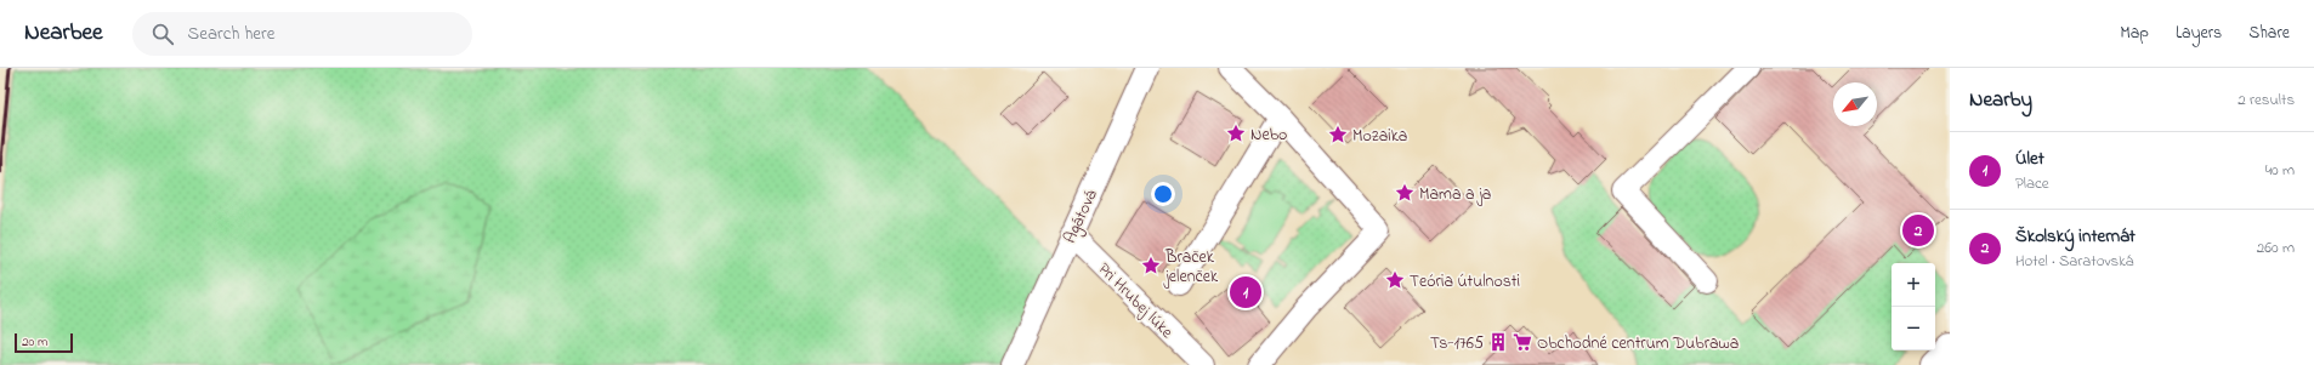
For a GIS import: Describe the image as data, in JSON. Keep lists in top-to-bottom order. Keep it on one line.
{"streets":{"street":["Agátová","Pri Hrubej lúke"]},"crossings":[["Agátová","Pri Hrubej lúke"]],"places":{"place":["Nebo","Mozaika","Mama a ja","Braček jelenček","Teória útulnosti"],"building":["Ts-1765"],"supermarket":["Obchodné centrum Dubrawa"]},"scale_bar":"20 m","north":"bottom left","page":{"header":"Nearbee","search":"Search here","nav":["Map","Layers","Share"],"heading":["Nearby","2 results"],"list":[{"mark":"1","name":"Úlet","note":"Place","value":"40 m"},{"mark":"2","name":"Školský internát","note":"Hotel · Saratovská","value":"260 m"}],"pins":["2","1"],"map_buttons":["+","−"],"scale":"20 m"}}
